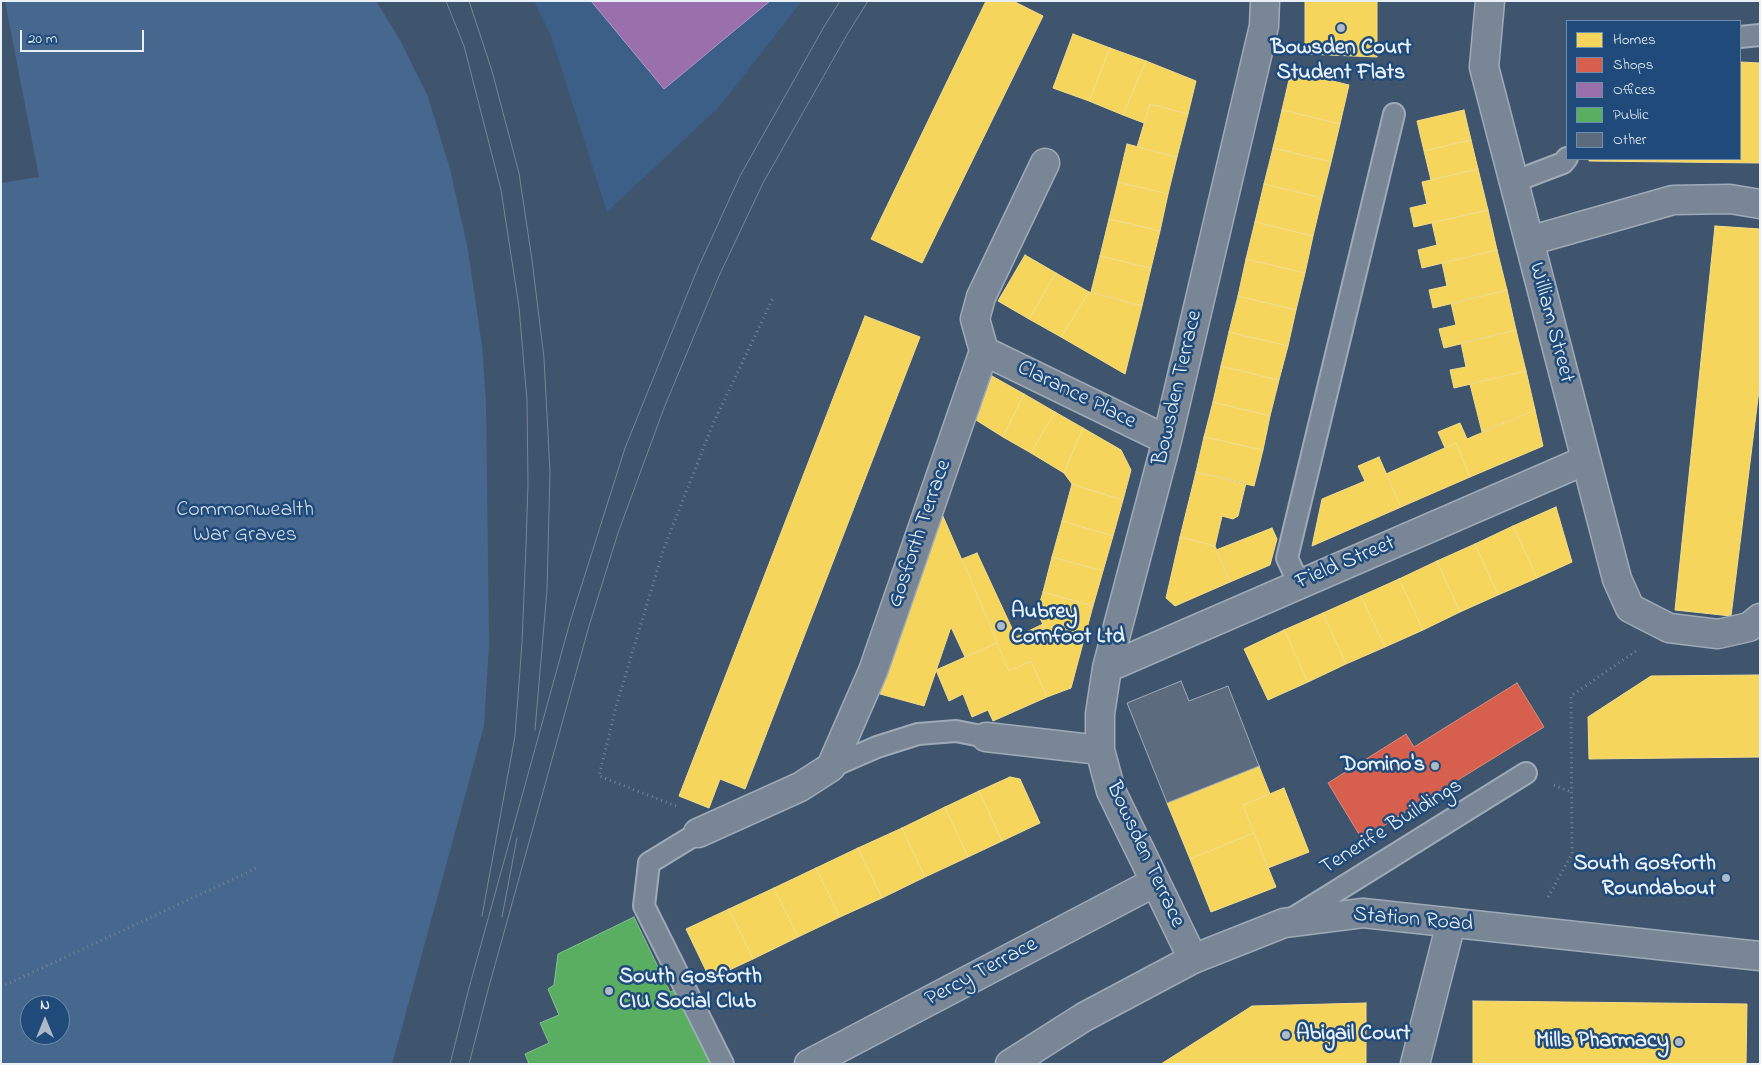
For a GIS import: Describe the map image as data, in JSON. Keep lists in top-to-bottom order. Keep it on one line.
{"streets":{"street":["William Street","Bowsden Terrace","Clarance Place","Gosforth Terrace","Field Street","Station Road","Percy Terrace"],"lane":["Tenerife Buildings"]},"crossings":[["William Street","Field Street"],["Bowsden Terrace","Clarance Place"],["Bowsden Terrace","Field Street"],["Bowsden Terrace","Station Road"],["Bowsden Terrace","Percy Terrace"],["Clarance Place","Gosforth Terrace"],["Tenerife Buildings","Station Road"]],"parks":["Commonwealth War Graves"],"places":["Bowsden Court Student Flats","Aubrey Cornfoot Ltd","Domino's","South Gosforth Roundabout","South Gosforth CIU Social Club","Abigail Court","Mills Pharmacy"],"legend":["Homes","Shops","Offices","Public","Other"],"scale_bar":"20 m","north":"top"}
